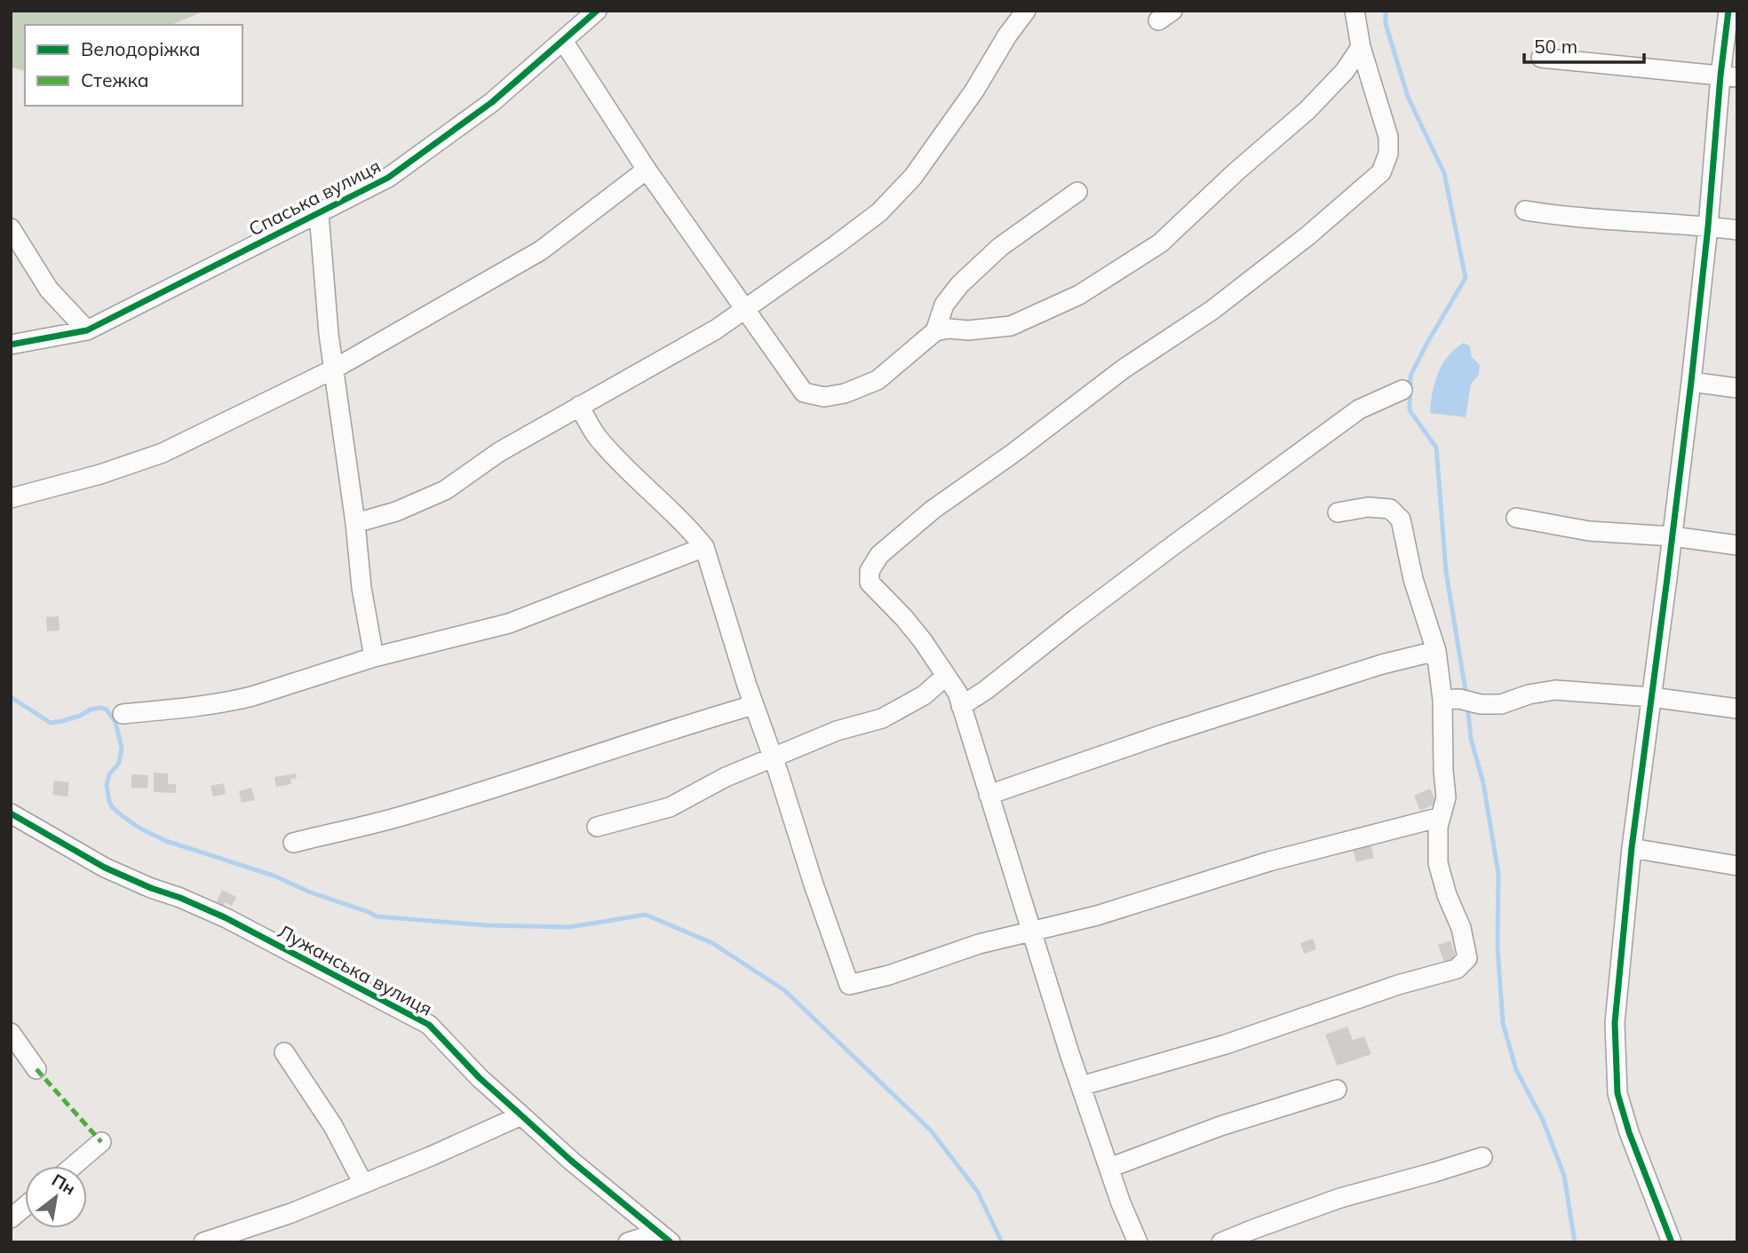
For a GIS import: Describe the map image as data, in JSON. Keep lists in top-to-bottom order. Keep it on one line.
{"streets":{"street":["Спаська вулиця","Лужанська вулиця"]},"legend":["Велодоріжка","Стежка"],"scale_bar":"50 m","north":"top right"}
